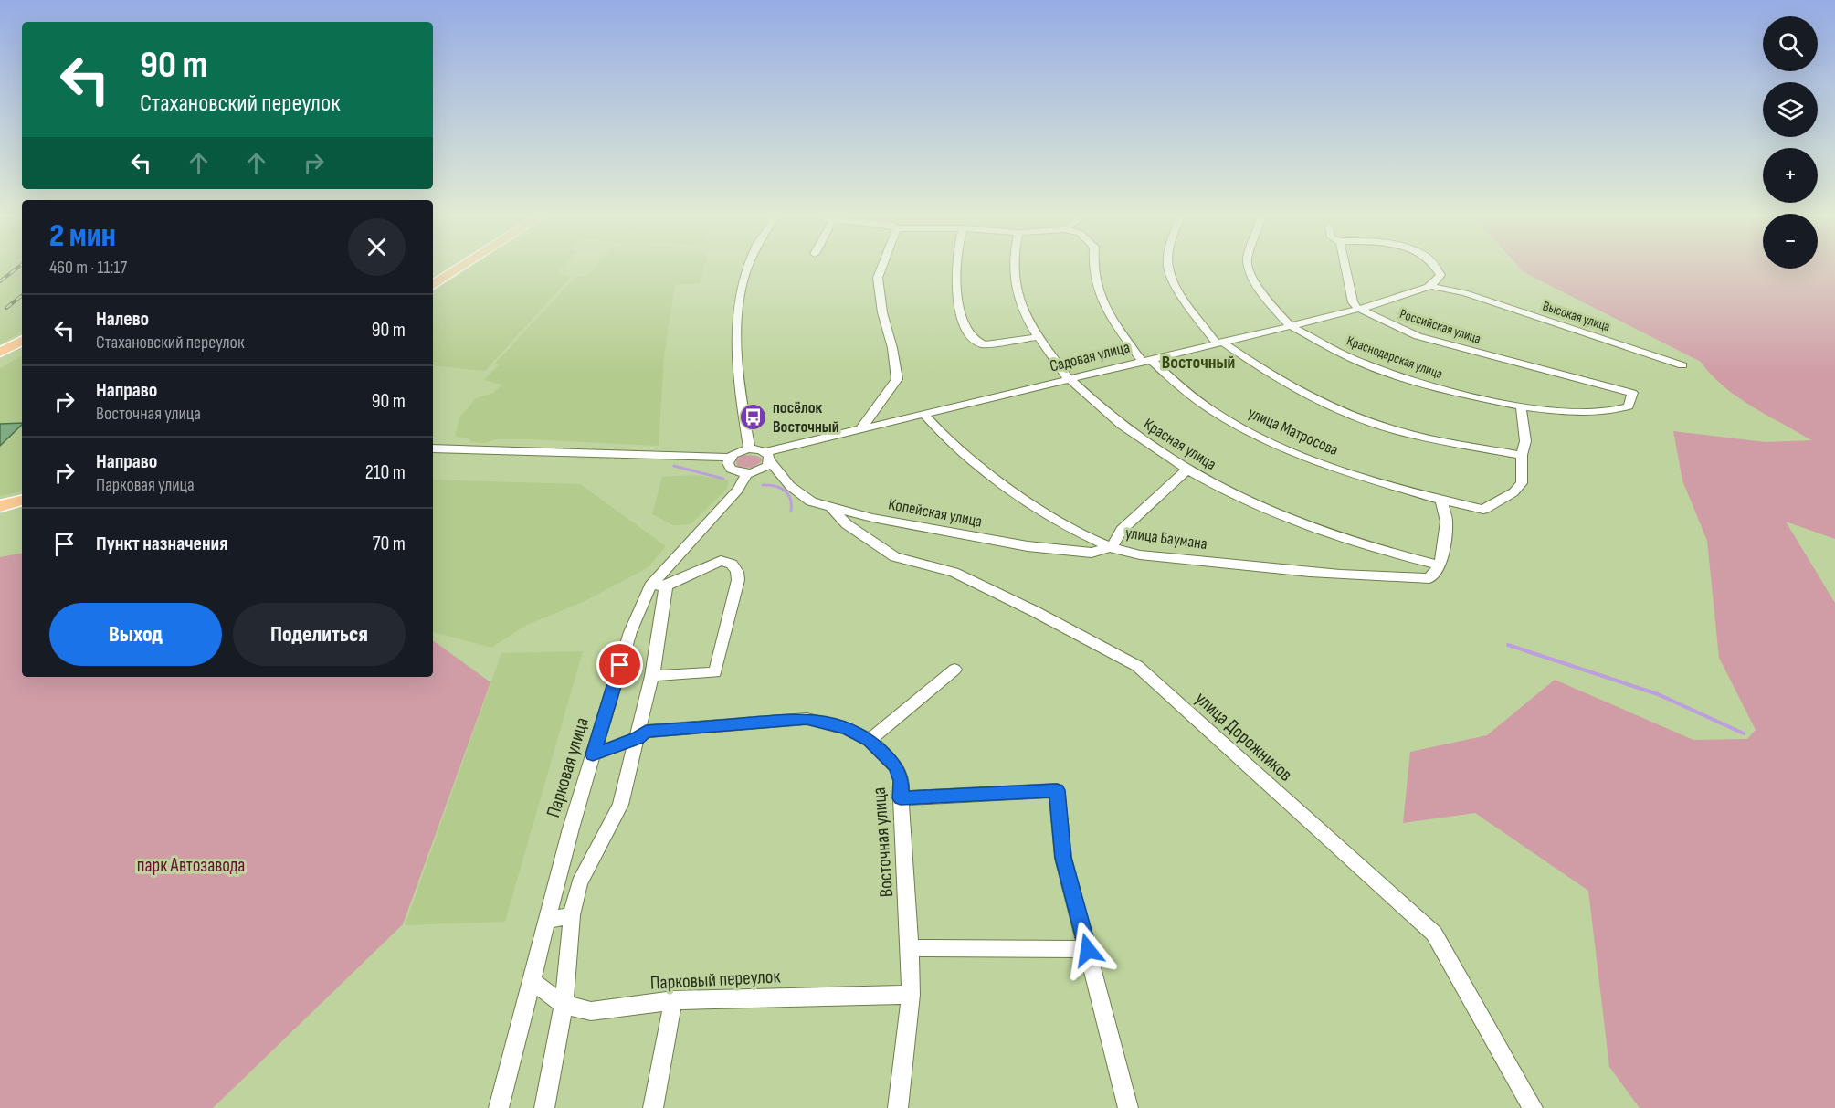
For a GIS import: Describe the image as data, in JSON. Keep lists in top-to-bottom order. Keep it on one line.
{"streets":{"street":["Высокая улица","Российская улица","Садовая улица","Краснодарская улица","улица Матросова","Красная улица","Копейская улица","улица Баумана","улица Дорожников","Парковая улица","Восточная улица","Парковый переулок"]},"crossings":[["Высокая улица","Садовая улица"],["Российская улица","Садовая улица"],["Российская улица","Краснодарская улица"],["Садовая улица","Краснодарская улица"],["Садовая улица","улица Матросова"],["Садовая улица","Красная улица"],["Садовая улица","Копейская улица"],["Садовая улица","улица Баумана"],["Красная улица","улица Баумана"],["Копейская улица","улица Баумана"],["Копейская улица","улица Дорожников"],["Парковая улица","Восточная улица"],["Парковая улица","Парковый переулок"],["Восточная улица","Парковый переулок"]],"districts":["Восточный"],"parks":["парк Автозавода"],"places":{"bus stop":["посёлок Восточный"]},"page":{"map_buttons":["+","−"],"turn":["90 m","Стахановский переулок"],"heading":["2 мин","460 m · 11:17"],"list":[{"name":"Налево","note":"Стахановский переулок","value":"90 m"},{"name":"Направо","note":"Восточная улица","value":"90 m"},{"name":"Направо","note":"Парковая улица","value":"210 m"},{"name":"Пункт назначения","value":"70 m"}],"buttons":["Выход","Поделиться"]}}
